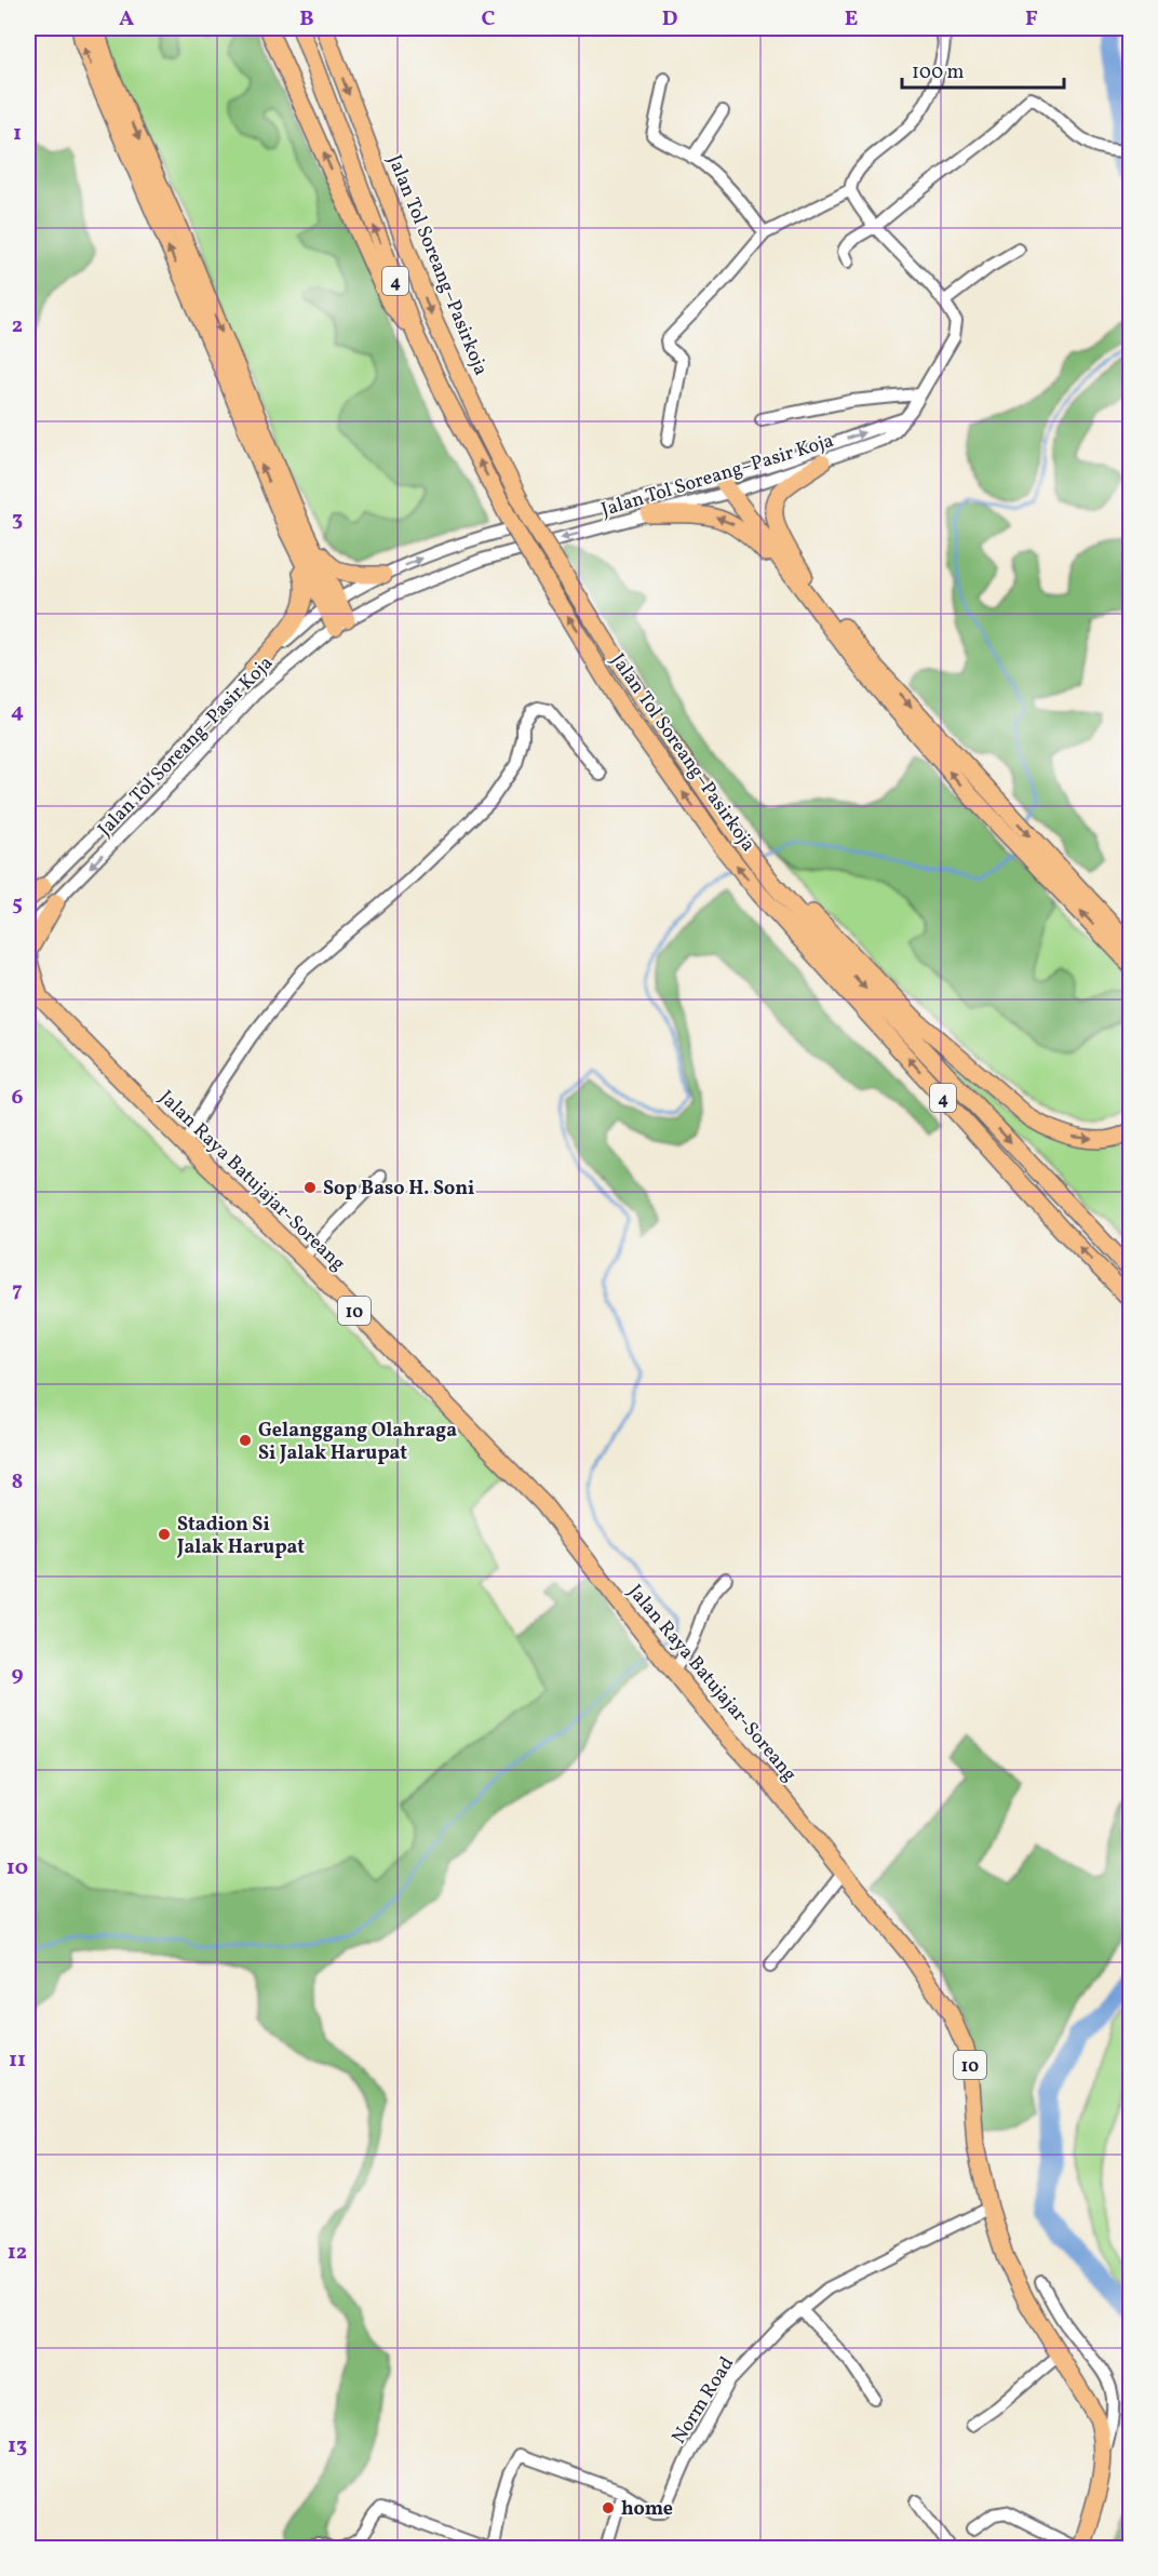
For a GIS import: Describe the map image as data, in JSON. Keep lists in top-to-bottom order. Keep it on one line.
{"streets":{"highway":["Jalan Tol Soreang–Pasirkoja","4","Jalan Raya Batujajar-Soreang","10"],"street":["Jalan Tol Soreang–Pasir Koja","Norm Road"]},"crossings":[["Jalan Tol Soreang–Pasirkoja","4"],["Jalan Raya Batujajar-Soreang","Norm Road"]],"places":["Sop Baso H. Soni","Gelanggang Olahraga Si Jalak Harupat","Stadion Si Jalak Harupat","home"],"scale_bar":"100 m","grid":{"columns":["A","B","C","D","E","F"],"rows":["1","2","3","4","5","6","7","8","9","10","11","12","13"]}}
